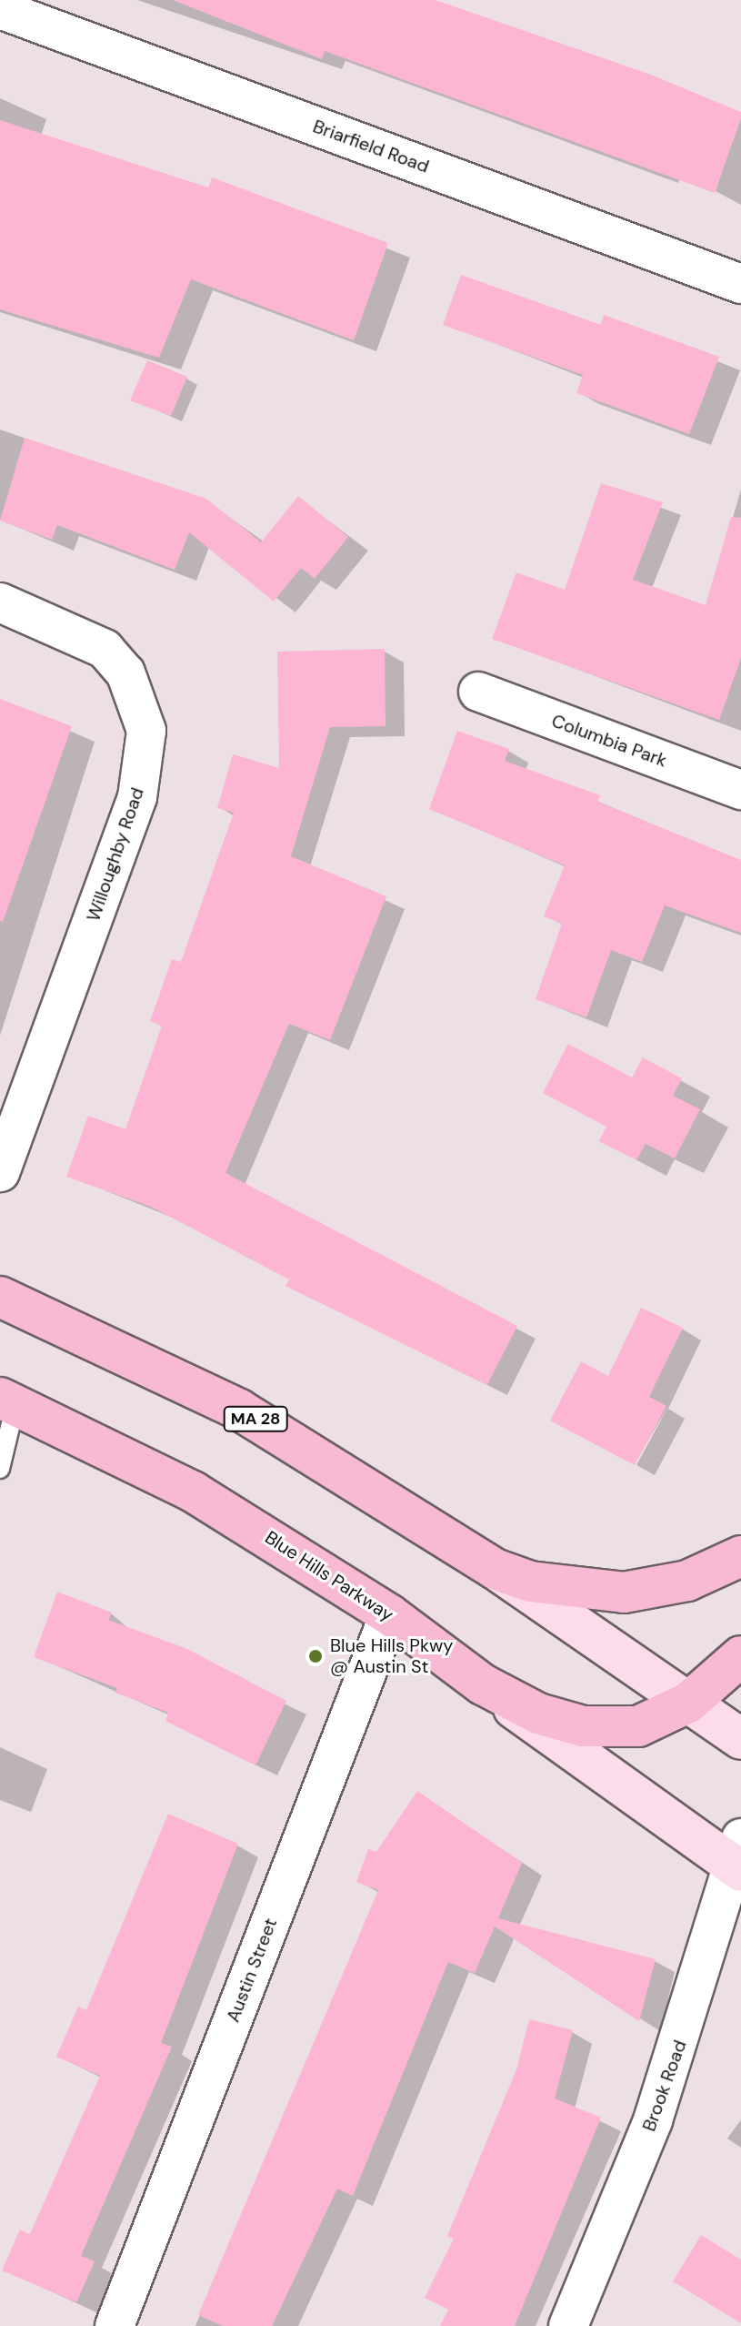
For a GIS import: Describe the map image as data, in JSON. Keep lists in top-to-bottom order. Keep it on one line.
{"streets":{"main road":["MA 28","Blue Hills Parkway"],"street":["Briarfield Road","Columbia Park","Willoughby Road","Austin Street","Brook Road"]},"crossings":[["Blue Hills Parkway","Austin Street"],["Blue Hills Parkway","Brook Road"]],"places":["Blue Hills Pkwy @ Austin St"]}
